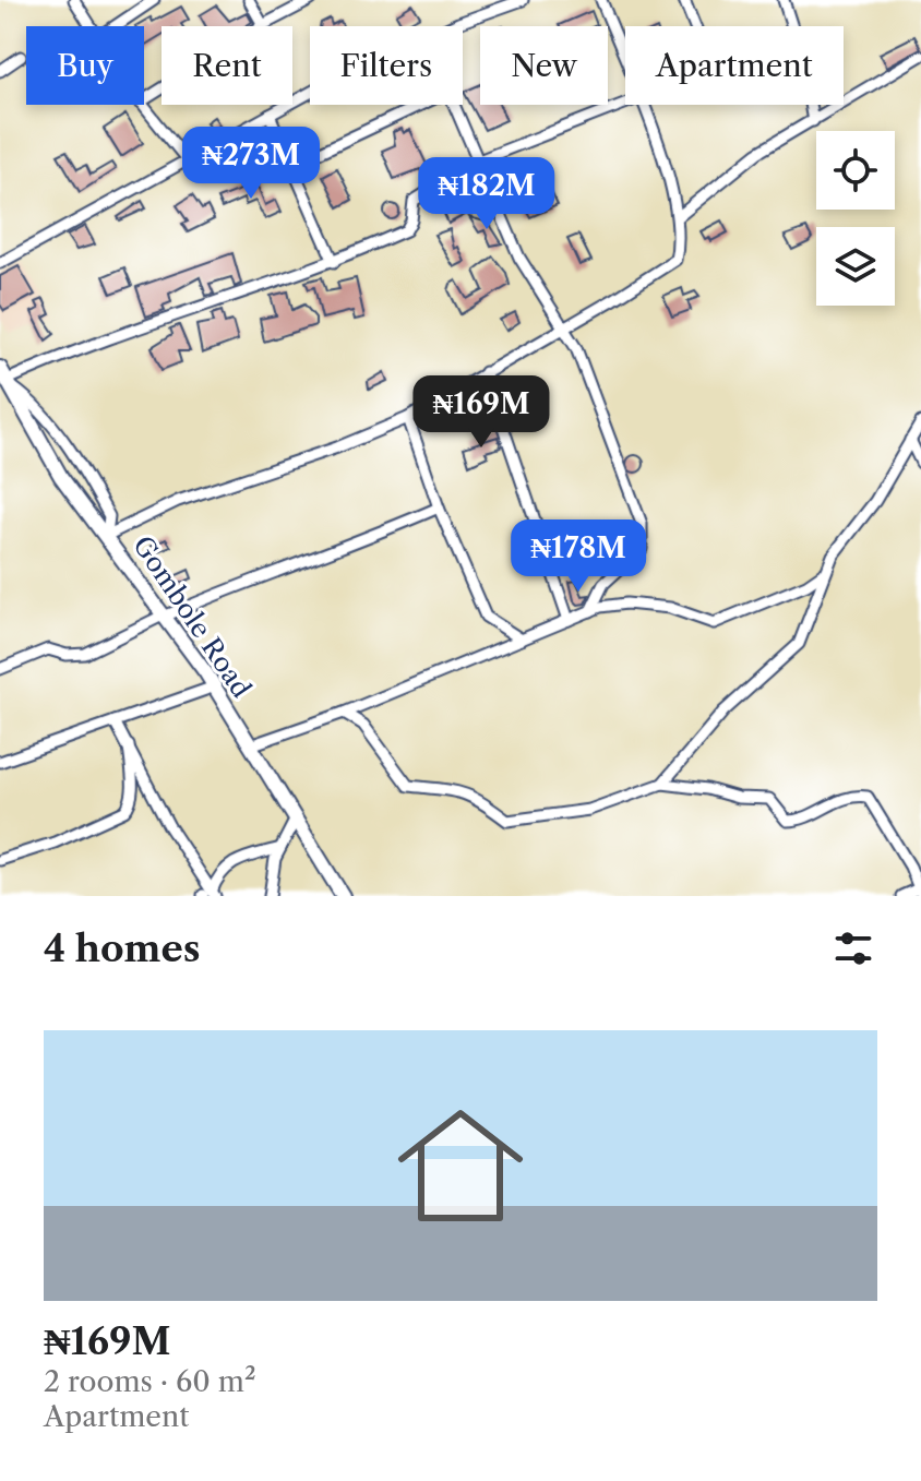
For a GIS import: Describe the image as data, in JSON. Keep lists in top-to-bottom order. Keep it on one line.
{"streets":{"street":["Gombole Road"]},"page":{"chip":["Buy","Rent","Filters","New","Apartment"],"price":["₦273M","₦182M","₦169M","₦178M"],"heading":"4 homes","list":[{"name":"₦169M","note":"2 rooms · 60 m² · Apartment"}]}}
